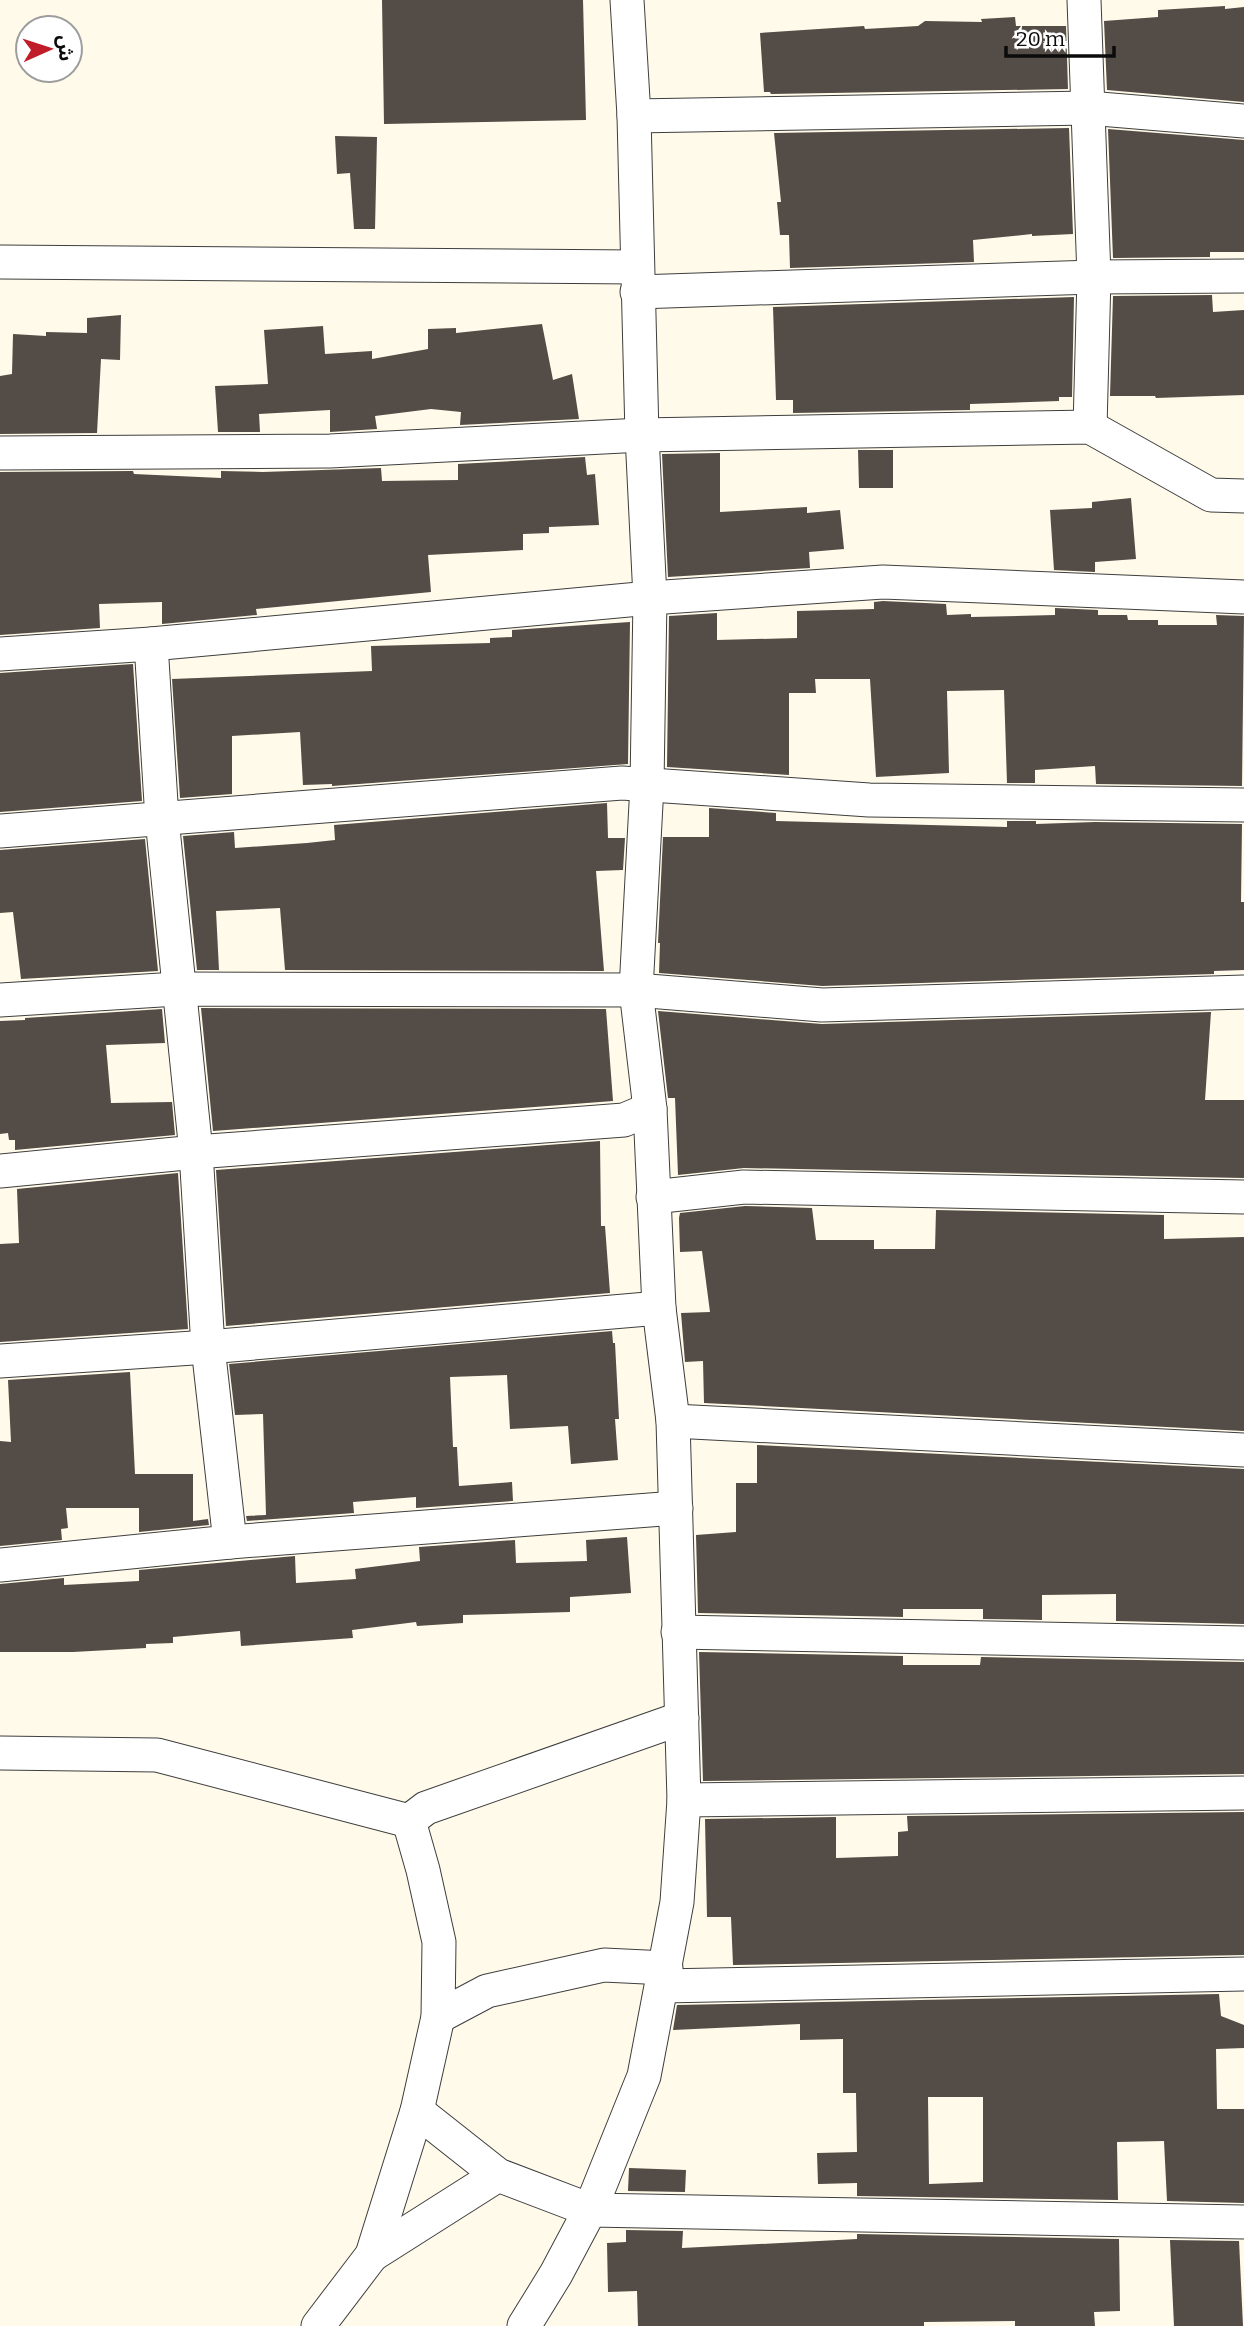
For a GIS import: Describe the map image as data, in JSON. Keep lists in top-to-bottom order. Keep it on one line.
{"scale_bar":"20 m","north":"right"}
